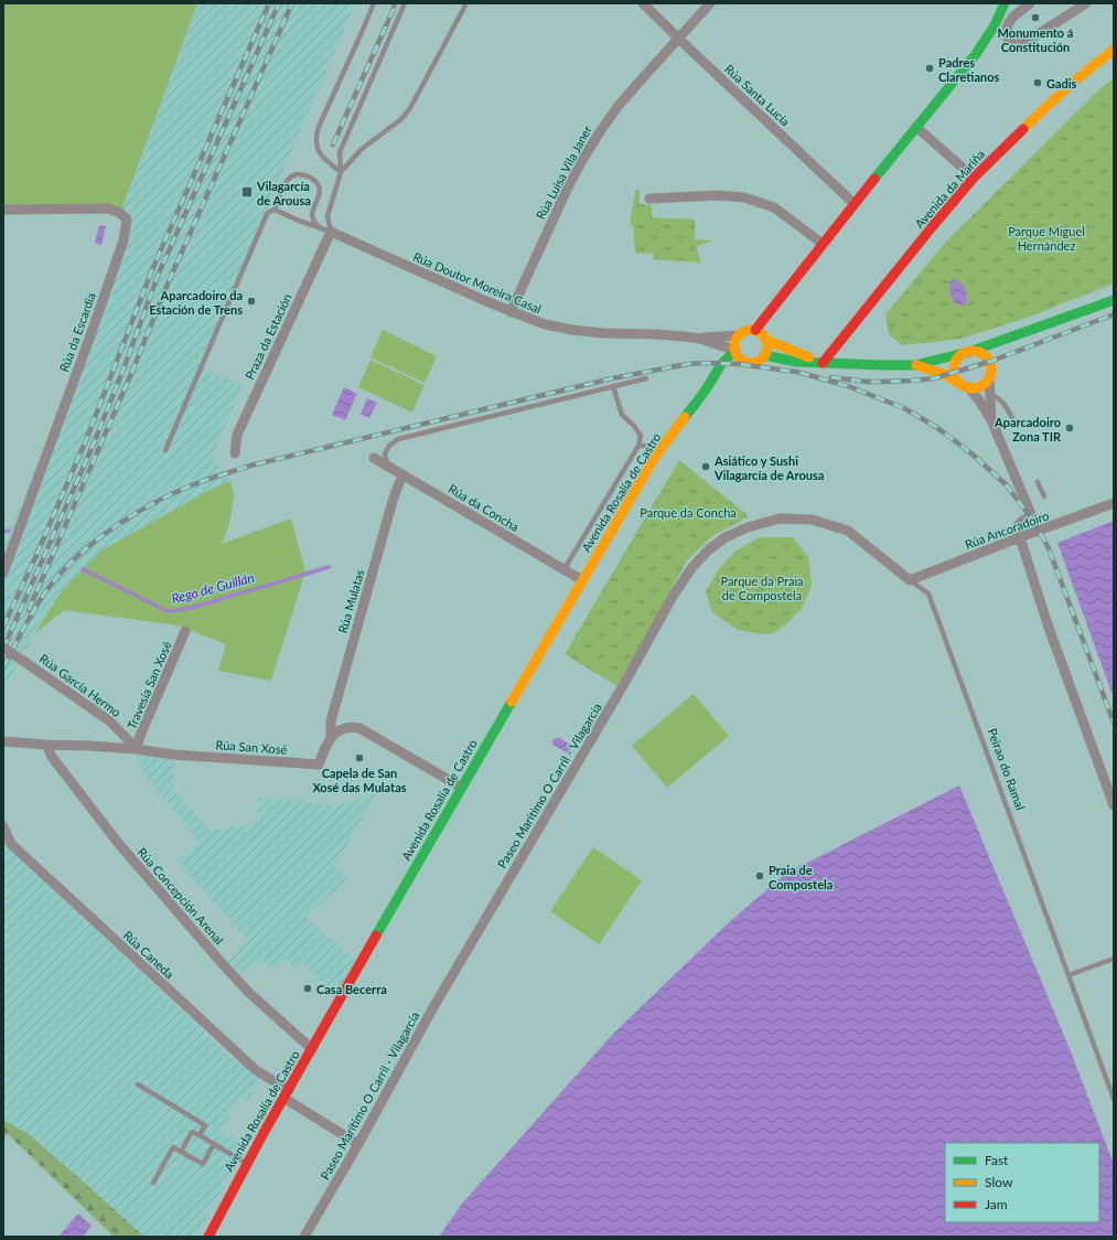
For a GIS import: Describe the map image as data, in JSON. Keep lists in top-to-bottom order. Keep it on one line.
{"streets":{"main road":["Avenida da Mariña","Avenida Rosalía de Castro"],"street":["Rúa Santa Lucía","Rúa Luisa Vila Janer","Rúa Doutor Moreira Casal","Rúa da Escardia","Praza da Estación","Rúa da Concha","Rúa Ancoradoiro","Rúa Mulatas","Rúa García Hermo","Travesía San Xosé","Rúa San Xosé","Paseo Marítimo O Carril - Vilagarcía","Rúa Concepción Arenal","Rúa Caneda"],"lane":["Peirao do Ramal"]},"crossings":[["Rúa Santa Lucía","Rúa Luisa Vila Janer"],["Rúa Luisa Vila Janer","Rúa Doutor Moreira Casal"],["Rúa Doutor Moreira Casal","Praza da Estación"],["Avenida Rosalía de Castro","Rúa da Concha"],["Avenida Rosalía de Castro","Rúa Concepción Arenal"],["Avenida Rosalía de Castro","Rúa Caneda"],["Rúa da Concha","Rúa Mulatas"],["Rúa Ancoradoiro","Peirao do Ramal"],["Rúa Ancoradoiro","Paseo Marítimo O Carril - Vilagarcía"],["Rúa Mulatas","Rúa San Xosé"],["Rúa García Hermo","Travesía San Xosé"],["Rúa García Hermo","Rúa San Xosé"],["Travesía San Xosé","Rúa San Xosé"],["Rúa San Xosé","Rúa Concepción Arenal"],["Peirao do Ramal","Paseo Marítimo O Carril - Vilagarcía"],["Paseo Marítimo O Carril - Vilagarcía","Rúa Caneda"]],"water":["Rego de Guillán"],"parks":["Parque Miguel Hernández","Parque da Concha","Parque da Praia de Compostela"],"places":{"other":["Monumento á Constitución","Padres Claretianos","Gadis","Aparcadoiro da Estación de Trens","Aparcadoiro Zona TIR","Asiático y Sushi Vilagarcía de Arousa","Capela de San Xosé das Mulatas","Praia de Compostela","Casa Becerra"],"transit":["Vilagarcía de Arousa"]},"legend":["Fast","Slow","Jam"]}
